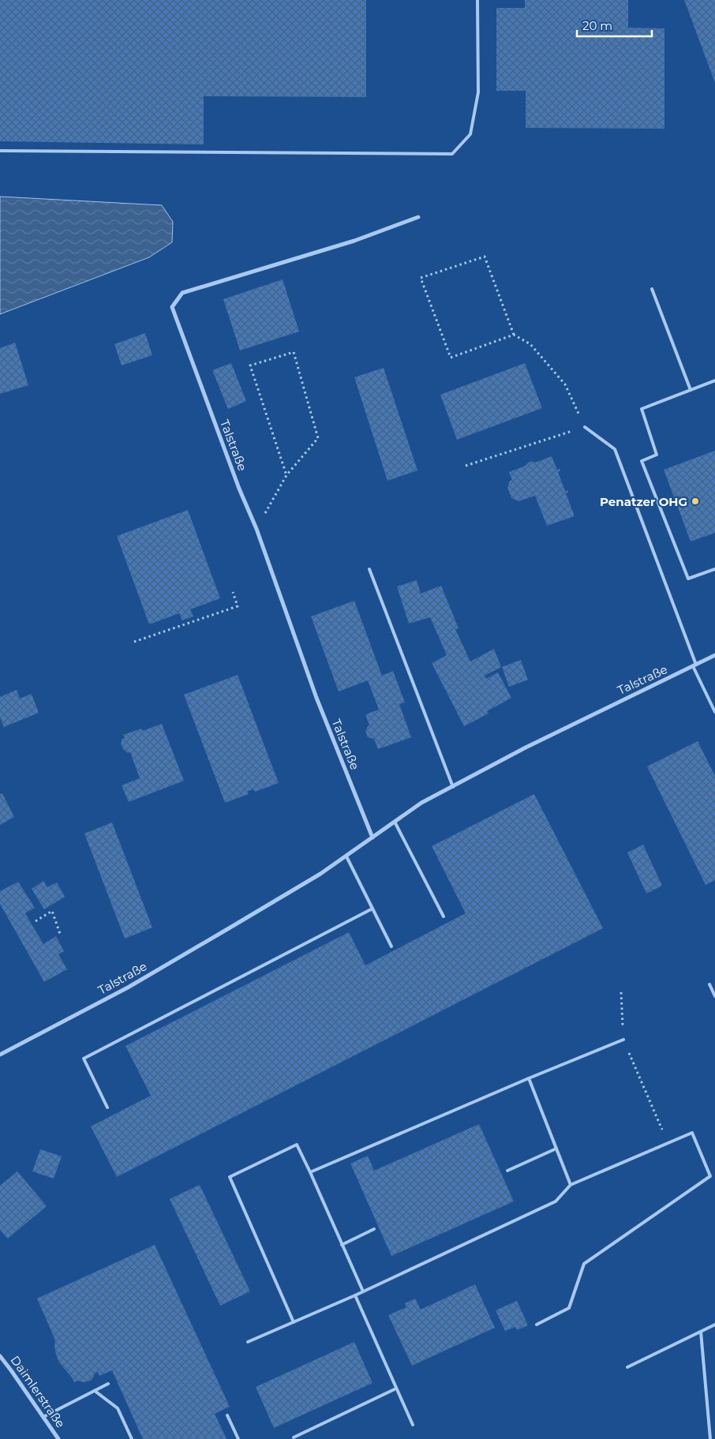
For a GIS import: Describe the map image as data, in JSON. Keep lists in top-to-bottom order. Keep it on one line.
{"streets":{"street":["Talstraße","Daimlerstraße"]},"places":["Penatzer OHG"],"scale_bar":"20 m"}
